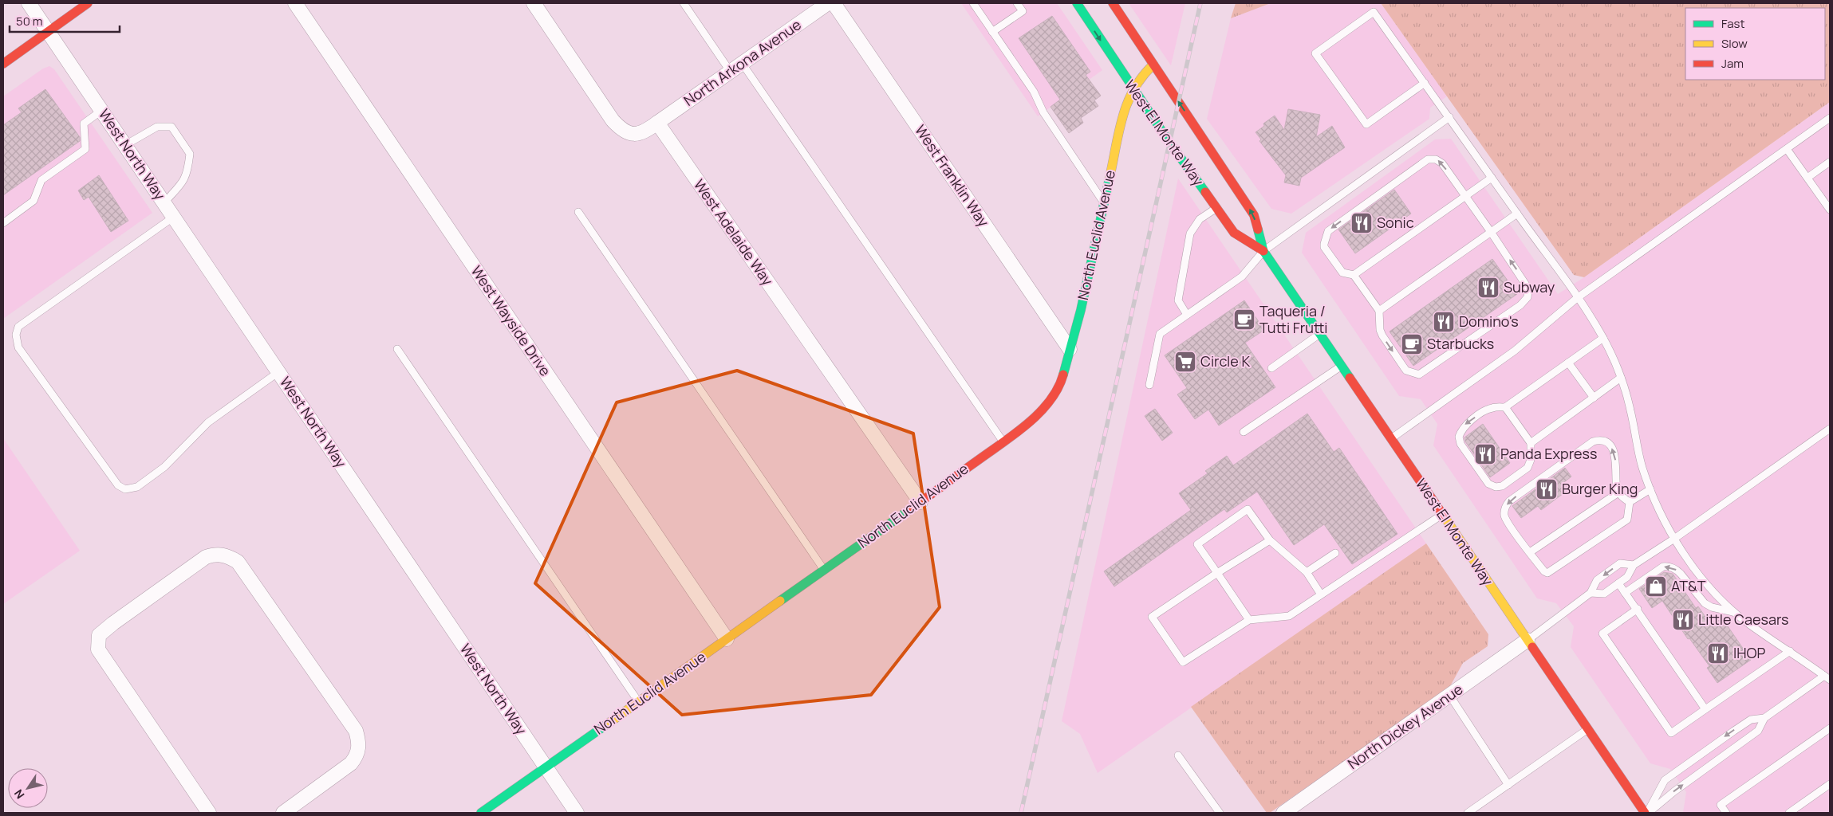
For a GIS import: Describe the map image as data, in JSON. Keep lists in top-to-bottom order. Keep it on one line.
{"streets":{"main road":["West El Monte Way","North Euclid Avenue"],"street":["North Arkona Avenue","West North Way","West Franklin Way","West Adelaide Way","West Wayside Drive","North Dickey Avenue"]},"crossings":[["North Arkona Avenue","West Adelaide Way"],["West El Monte Way","North Euclid Avenue"],["West El Monte Way","North Dickey Avenue"],["West North Way","North Euclid Avenue"],["West Franklin Way","North Euclid Avenue"],["West Adelaide Way","North Euclid Avenue"],["North Euclid Avenue","West Wayside Drive"]],"places":{"restaurant":["Sonic","Subway","Domino's","Panda Express","Burger King","Little Caesars","IHOP"],"cafe":["Taqueria / Tutti Frutti","Starbucks"],"supermarket":["Circle K"],"shop":["AT&T"]},"legend":["Fast","Slow","Jam"],"scale_bar":"50 m","north":"bottom left"}
